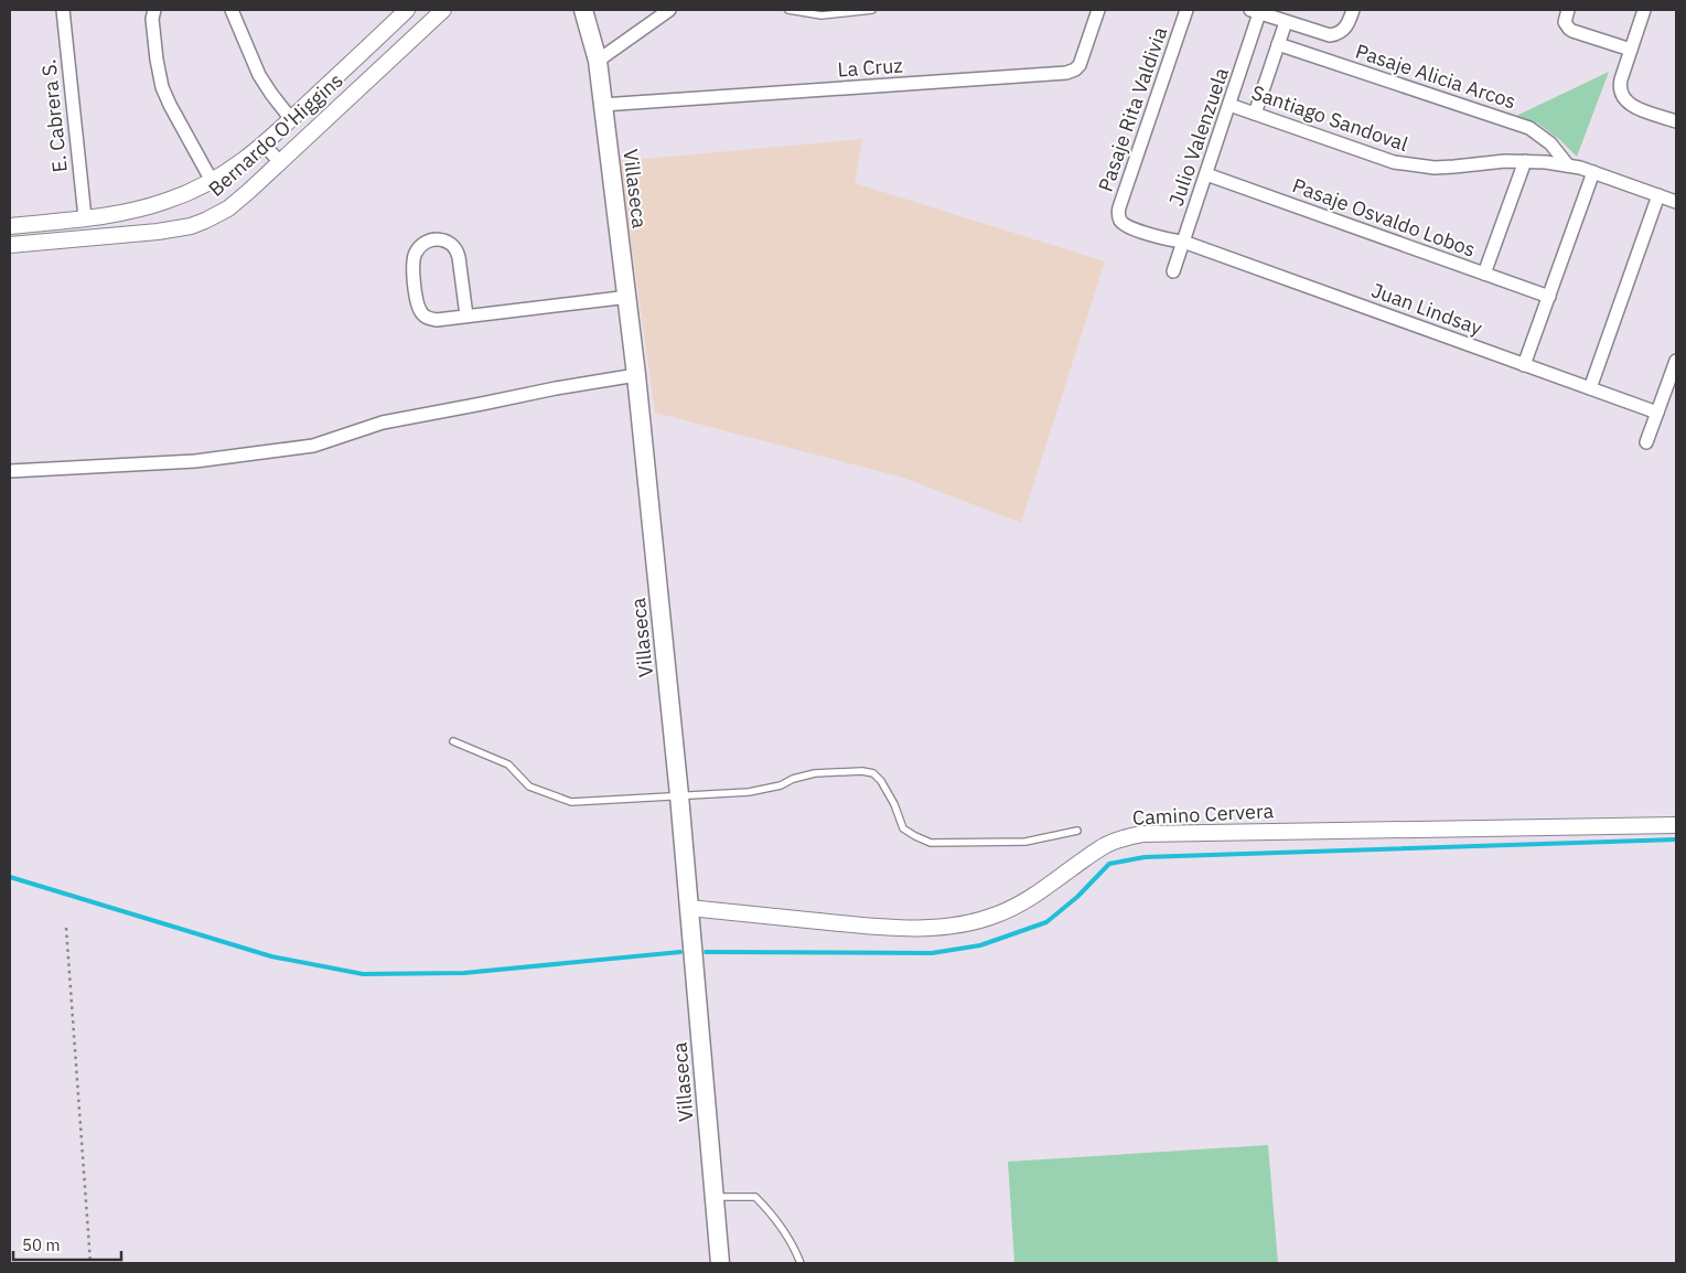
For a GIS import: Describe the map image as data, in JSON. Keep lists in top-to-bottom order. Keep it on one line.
{"streets":{"main road":["Villaseca"],"street":["La Cruz","Pasaje Alicia Arcos","Pasaje Rita Valdivia","E. Cabrera S.","Santiago Sandoval","Bernardo O'Higgins","Julio Valenzuela","Pasaje Osvaldo Lobos","Juan Lindsay","Camino Cervera"]},"crossings":[["La Cruz","Villaseca"],["Pasaje Alicia Arcos","Santiago Sandoval"],["Pasaje Rita Valdivia","Julio Valenzuela"],["Pasaje Rita Valdivia","Juan Lindsay"],["E. Cabrera S.","Bernardo O'Higgins"],["Santiago Sandoval","Julio Valenzuela"],["Julio Valenzuela","Pasaje Osvaldo Lobos"],["Julio Valenzuela","Juan Lindsay"],["Villaseca","Camino Cervera"]],"scale_bar":"50 m"}
